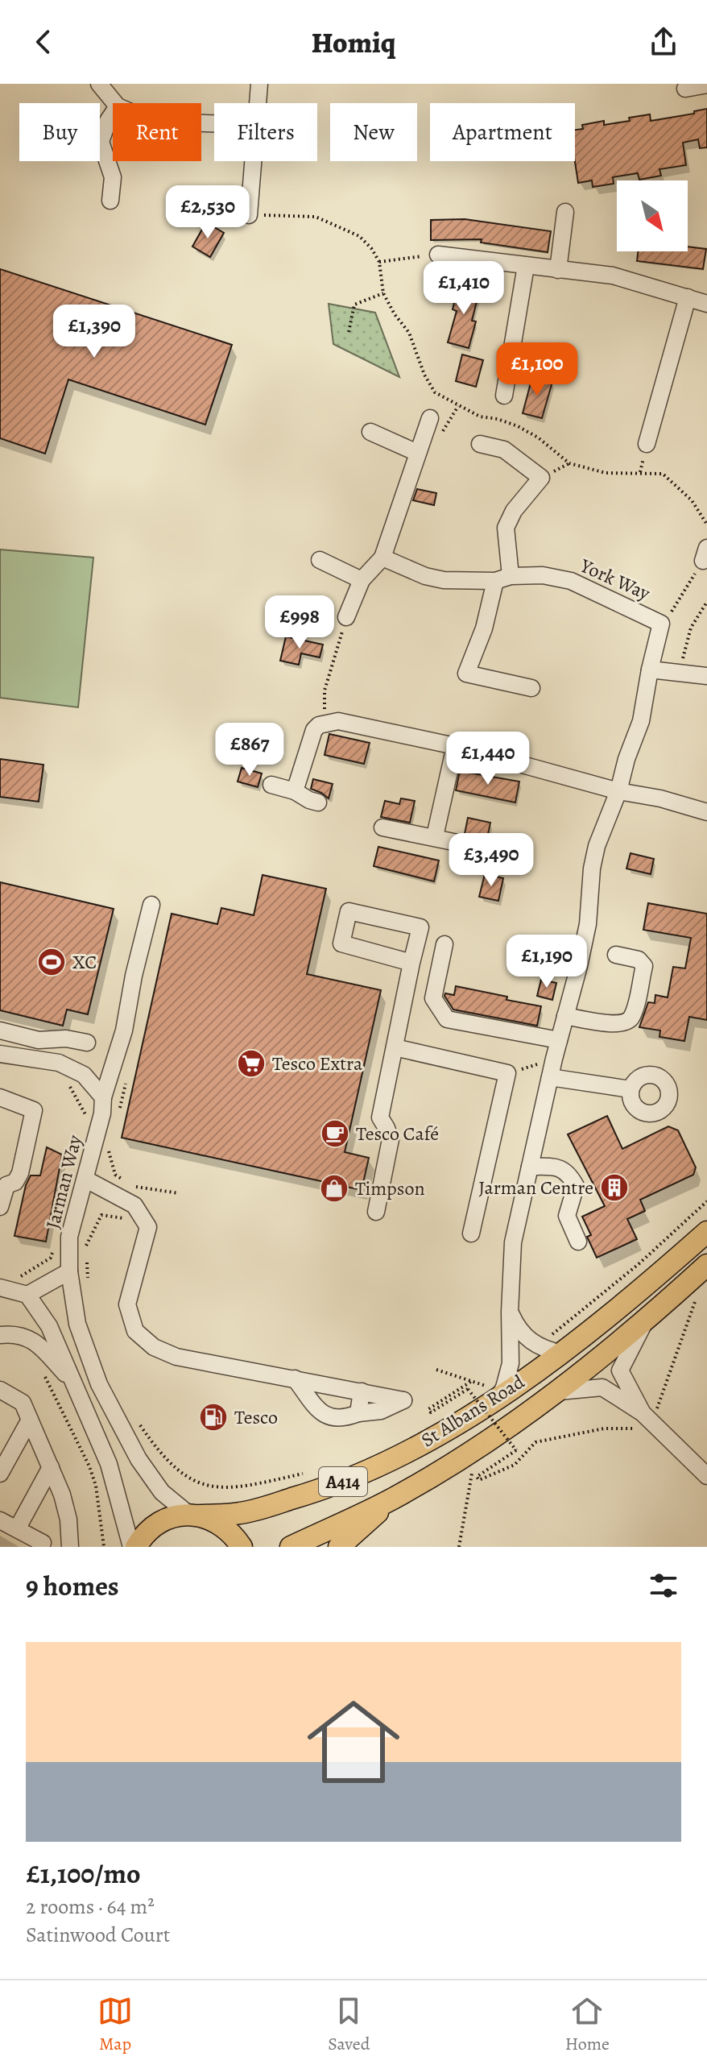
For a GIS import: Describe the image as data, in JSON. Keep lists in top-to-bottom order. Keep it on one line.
{"streets":{"main road":["St Albans Road","A414"],"street":["York Way","Jarman Way"]},"crossings":[["York Way","St Albans Road"],["Jarman Way","St Albans Road"],["St Albans Road","A414"]],"places":{"sports":["XC"],"supermarket":["Tesco Extra"],"cafe":["Tesco Café"],"building":["Jarman Centre"],"shop":["Timpson"],"fuel station":["Tesco"]},"north":"bottom right","page":{"header":"Homiq","chip":["Buy","Rent","Filters","New","Apartment"],"price":["£2,530","£1,410","£1,390","£1,100","£998","£867","£1,440","£3,490","£1,190"],"heading":"9 homes","list":[{"name":"£1,100/mo","note":"2 rooms · 64 m² · Satinwood Court"}],"tabs":["Map","Saved","Home"]}}
